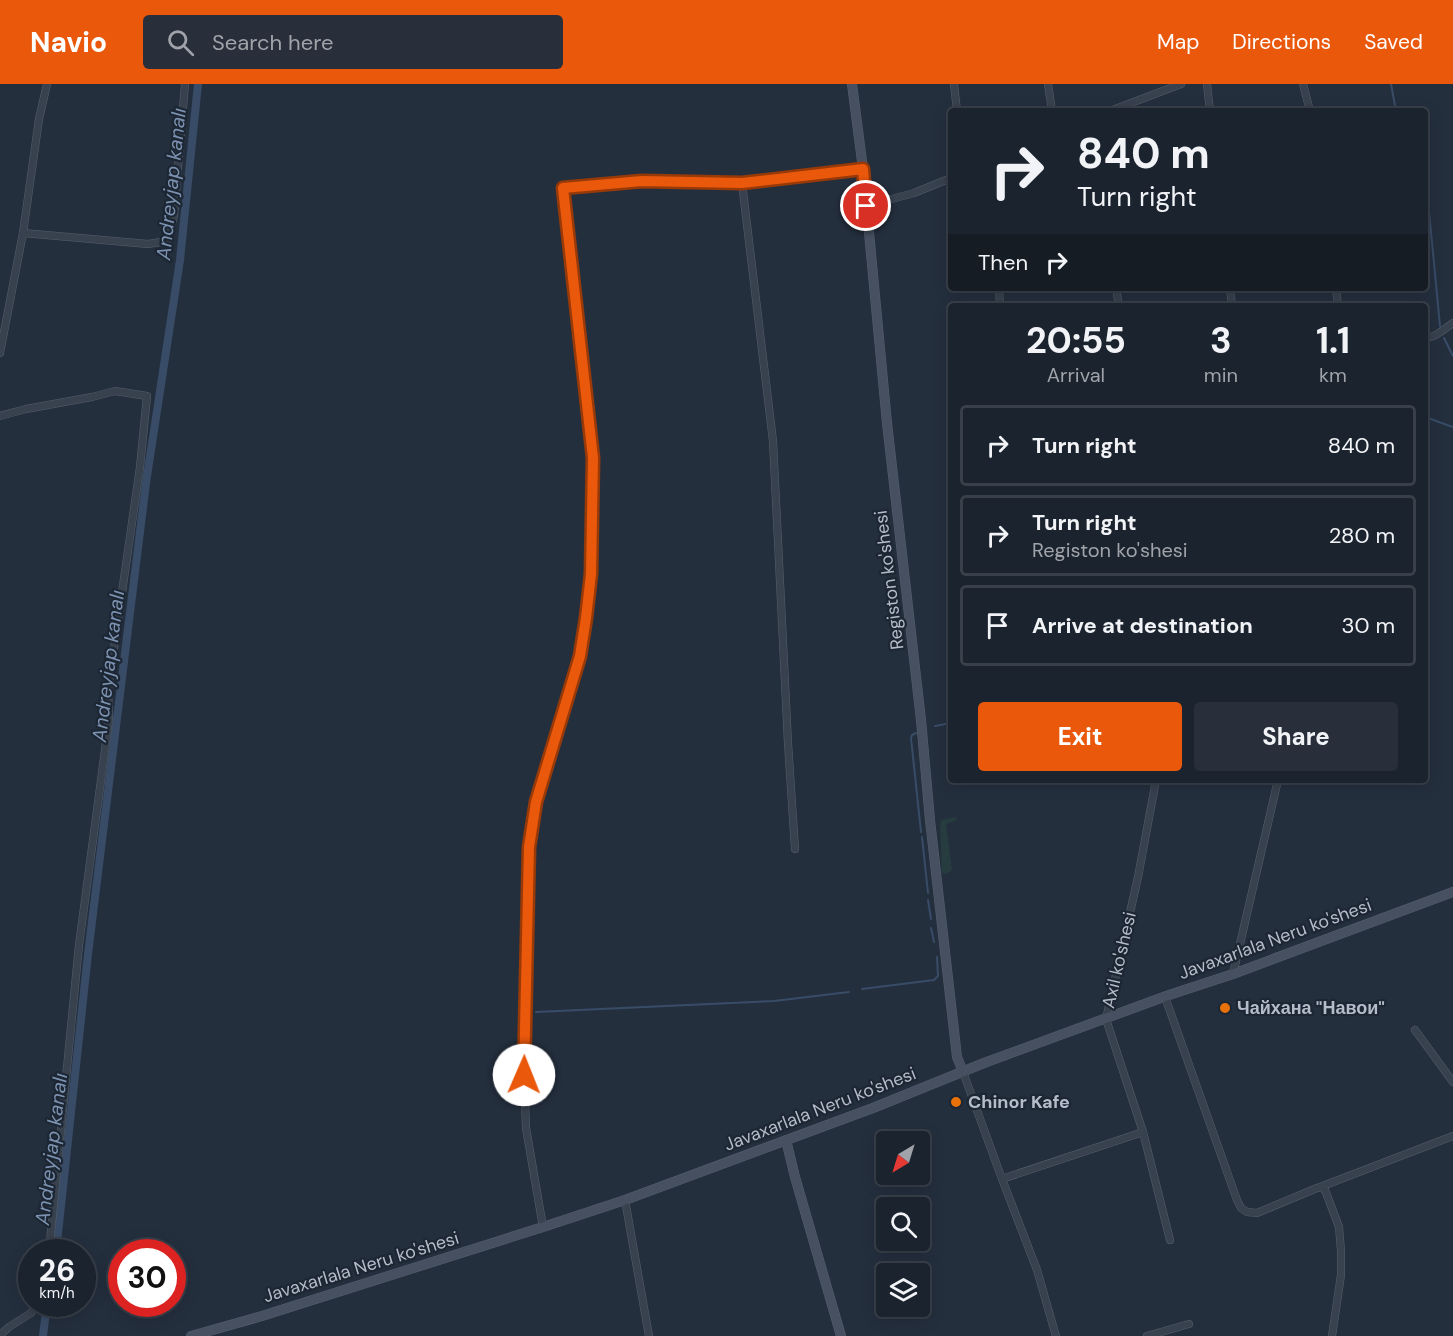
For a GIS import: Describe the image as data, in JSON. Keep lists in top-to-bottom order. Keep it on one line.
{"streets":{"street":["Registon ko'shesi","Javaxarlala Neru ko'shesi","Axil ko'shesi"]},"crossings":[["Registon ko'shesi","Javaxarlala Neru ko'shesi"],["Javaxarlala Neru ko'shesi","Axil ko'shesi"]],"water":["Andreyjap kanalı"],"places":["Чайхана \"Навои\"","Chinor Kafe"],"north":"bottom left","page":{"header":"Navio","search":"Search here","nav":["Map","Directions","Saved"],"turn":["840 m","Turn right"],"then":"Then","eta":["20:55","Arrival","3","min","1.1","km"],"list":[{"name":"Turn right","value":"840 m"},{"name":"Turn right","note":"Registon ko'shesi","value":"280 m"},{"name":"Arrive at destination","value":"30 m"}],"buttons":["Exit","Share"],"speed":"26 km/h","limit":"30"}}
